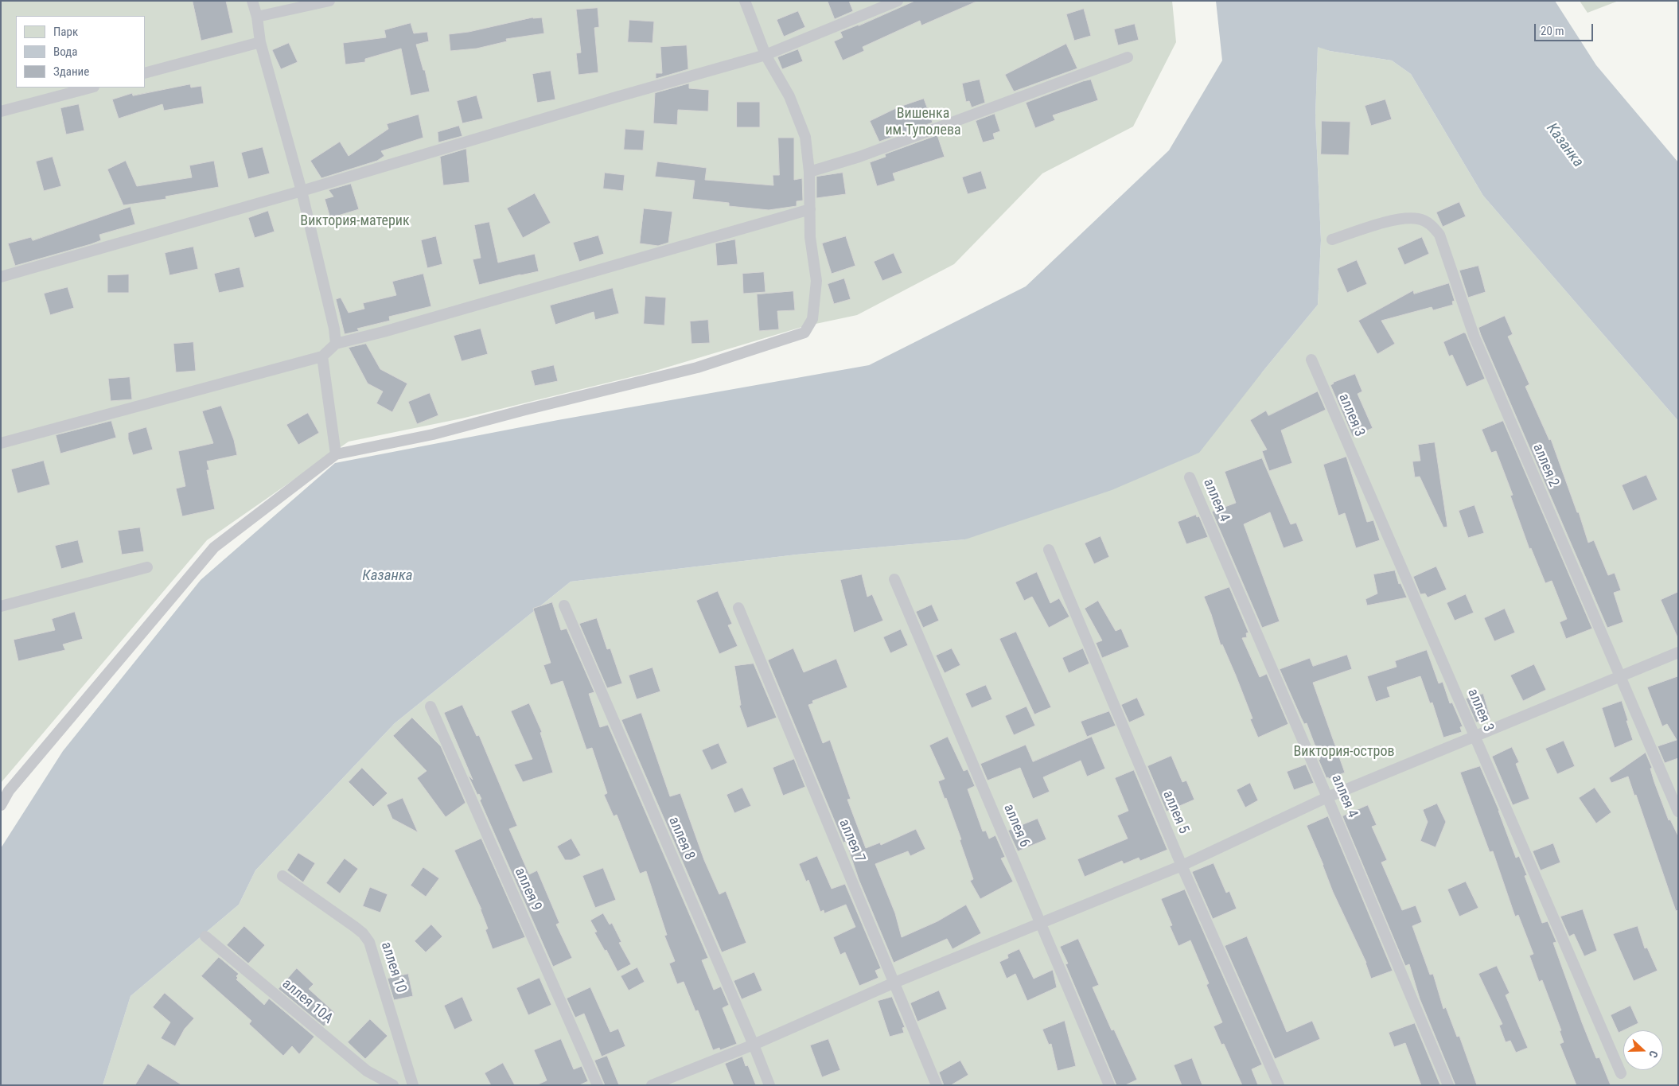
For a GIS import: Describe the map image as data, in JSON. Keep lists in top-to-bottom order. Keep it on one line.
{"streets":{"lane":["аллея 3","аллея 2","аллея 4","аллея 5","аллея 6","аллея 8","аллея 7","аллея 9","аллея 10","аллея 10А"]},"water":["Казанка"],"parks":["Вишенка им.Туполева","Виктория-материк","Виктория-остров"],"legend":["Парк","Вода","Здание"],"scale_bar":"20 m","north":"right"}
